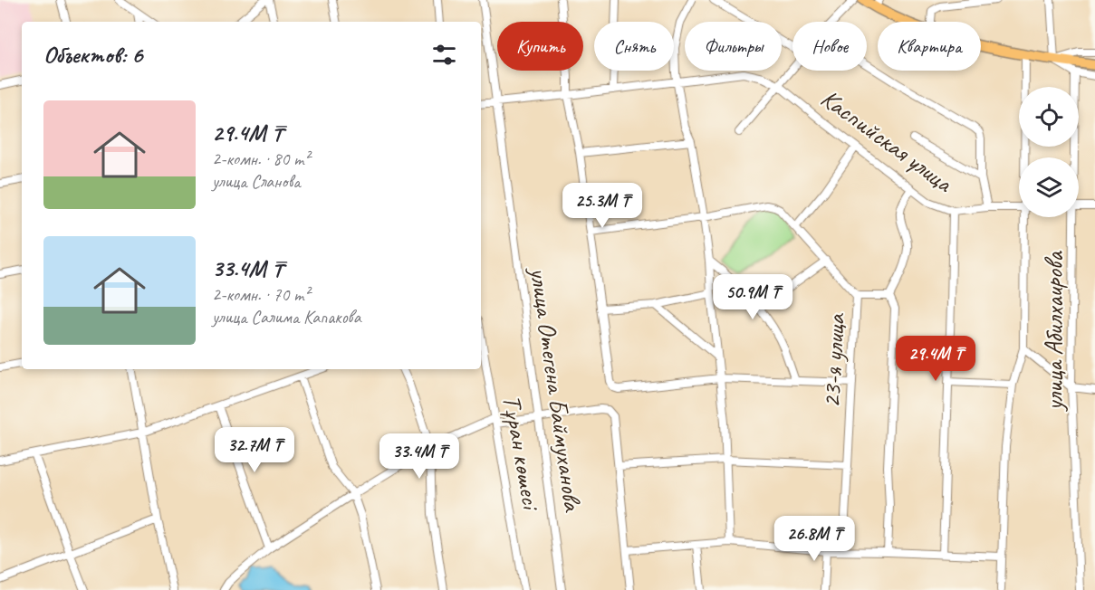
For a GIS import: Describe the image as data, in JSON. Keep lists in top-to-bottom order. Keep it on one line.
{"streets":{"street":["Каспийская улица","улица Абилхаирова","23-я улица","улица Отегена Баймуханова","Тұран көшесі"]},"crossings":[["Каспийская улица","улица Отегена Баймуханова"]],"page":{"chip":["Купить","Снять","Фильтры","Новое","Квартира"],"heading":"Объектов: 6","list":[{"name":"29.4M ₸","note":"2-комн. · 80 m² · улица Сланова"},{"name":"33.4M ₸","note":"2-комн. · 70 m² · улица Салима Капакова"}],"price":["25.3M ₸","50.9M ₸","29.4M ₸","32.7M ₸","33.4M ₸","26.8M ₸"]}}
